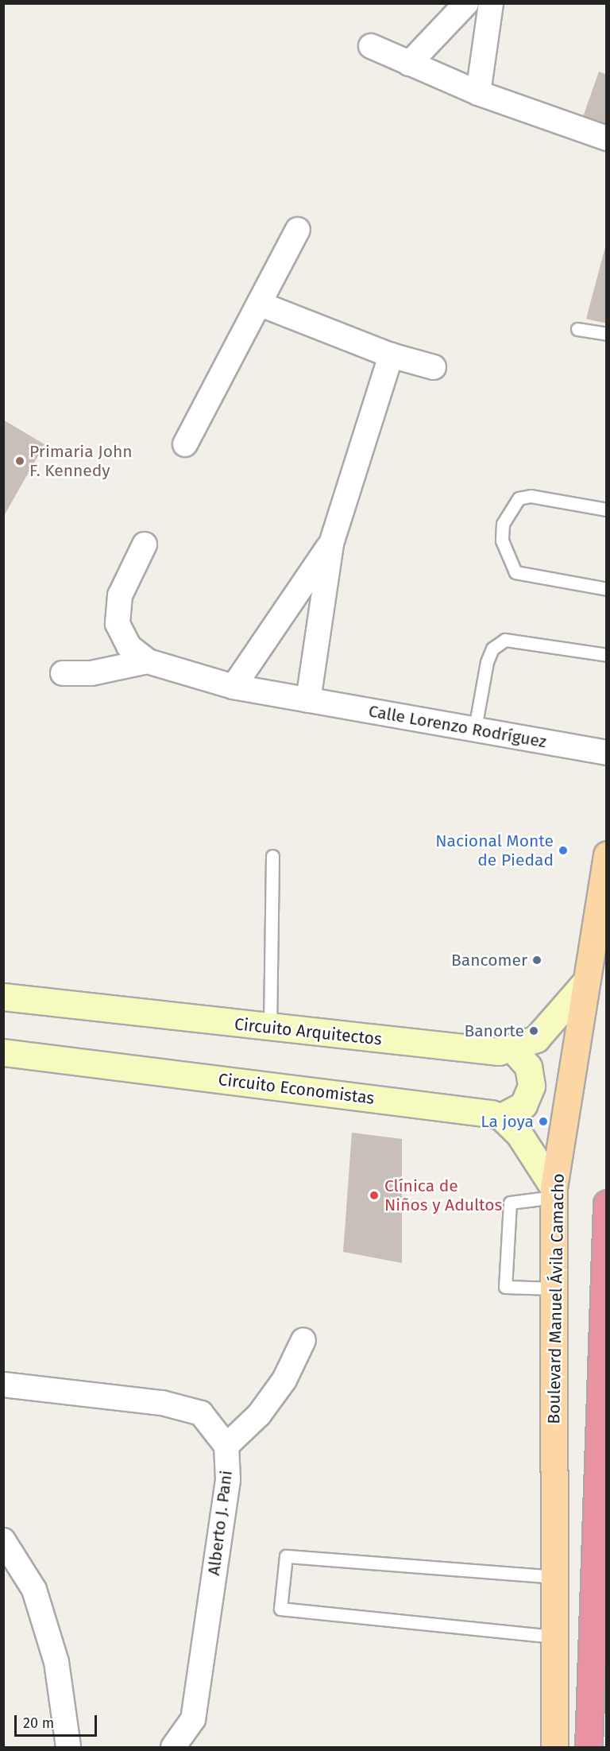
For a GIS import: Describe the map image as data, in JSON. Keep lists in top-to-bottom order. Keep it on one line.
{"streets":{"main road":["Boulevard Manuel Ávila Camacho"],"street":["Calle Lorenzo Rodríguez","Circuito Arquitectos","Circuito Economistas","Alberto J. Pani"]},"places":["Primaria John F. Kennedy","Nacional Monte de Piedad","Bancomer","Banorte","La joya","Clínica de Niños y Adultos"],"scale_bar":"20 m"}
